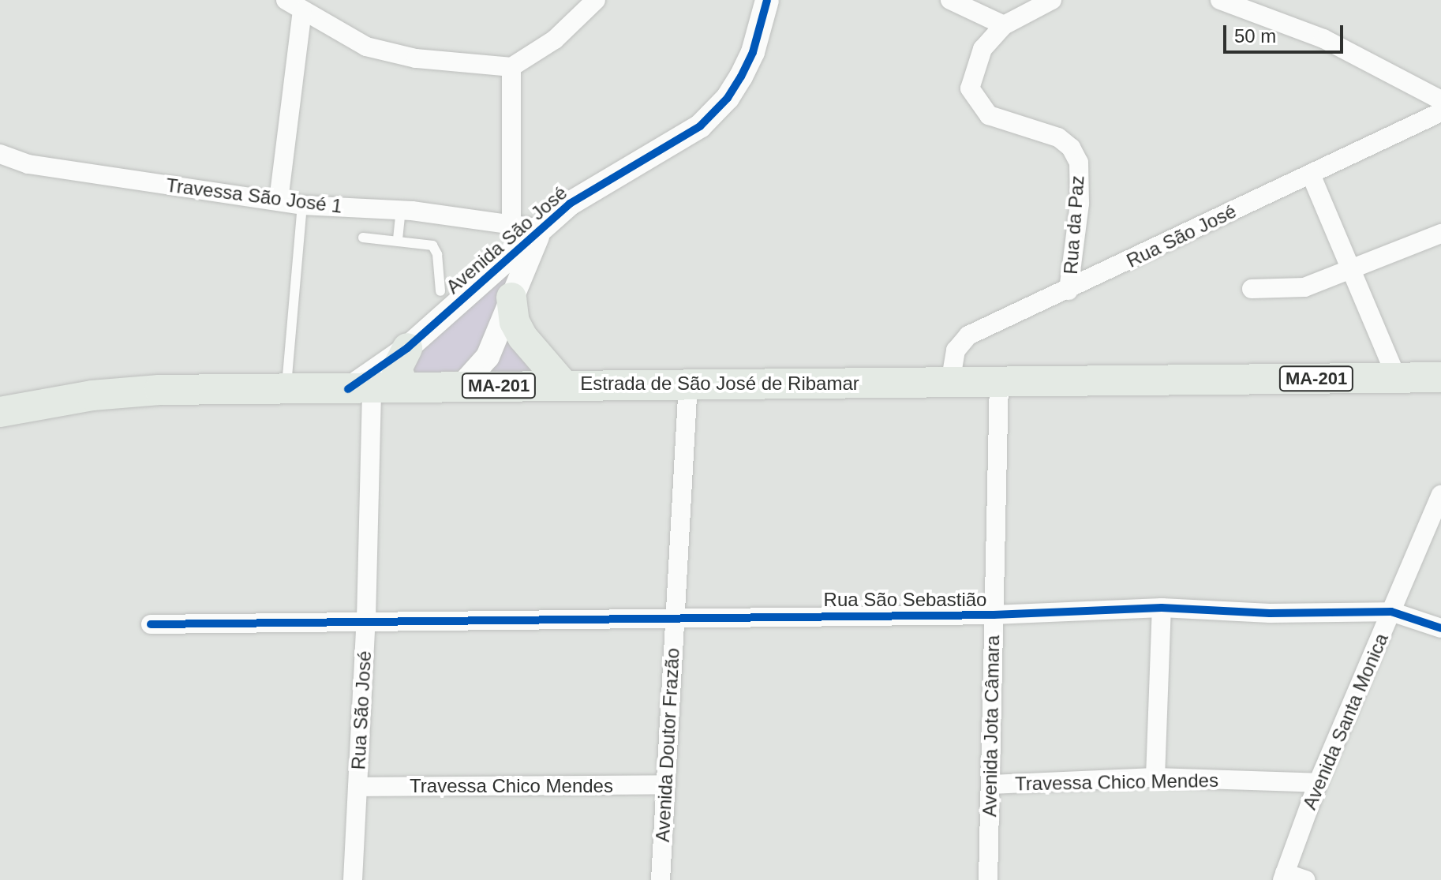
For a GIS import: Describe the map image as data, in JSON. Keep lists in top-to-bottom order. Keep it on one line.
{"streets":{"main road":["MA-201","Estrada de São José de Ribamar"],"street":["Travessa São José 1","Rua da Paz","Rua São José","Avenida São José","Rua São Sebastião","Avenida Santa Monica","Avenida Jota Câmara","Avenida Doutor Frazão","Travessa Chico Mendes"]},"crossings":[["Travessa São José 1","Avenida São José"],["Rua da Paz","Rua São José"],["Rua São José","Avenida São José"],["Rua São José","Estrada de São José de Ribamar"],["Rua São José","Rua São Sebastião"],["Rua São José","Travessa Chico Mendes"],["Avenida São José","Estrada de São José de Ribamar"],["Estrada de São José de Ribamar","Avenida Jota Câmara"],["Estrada de São José de Ribamar","Avenida Doutor Frazão"],["Rua São Sebastião","Avenida Santa Monica"],["Rua São Sebastião","Avenida Jota Câmara"],["Rua São Sebastião","Avenida Doutor Frazão"],["Avenida Santa Monica","Travessa Chico Mendes"],["Avenida Jota Câmara","Travessa Chico Mendes"],["Avenida Doutor Frazão","Travessa Chico Mendes"]],"scale_bar":"50 m"}
